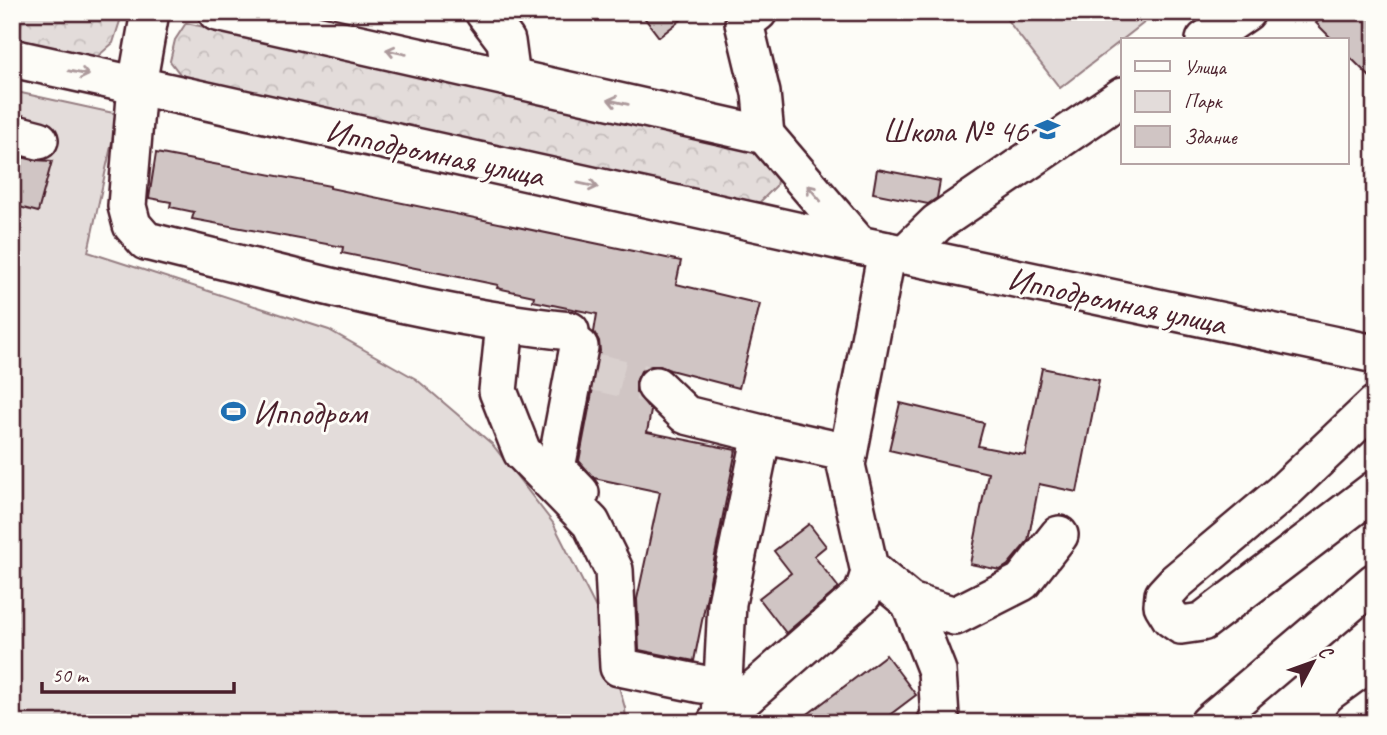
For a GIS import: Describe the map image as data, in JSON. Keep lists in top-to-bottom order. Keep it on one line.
{"streets":{"street":["Ипподромная улица"]},"places":{"school or university":["Школа № 46"],"sports":["Ипподром"]},"legend":["Улица","Парк","Здание"],"scale_bar":"50 m","north":"top right"}
